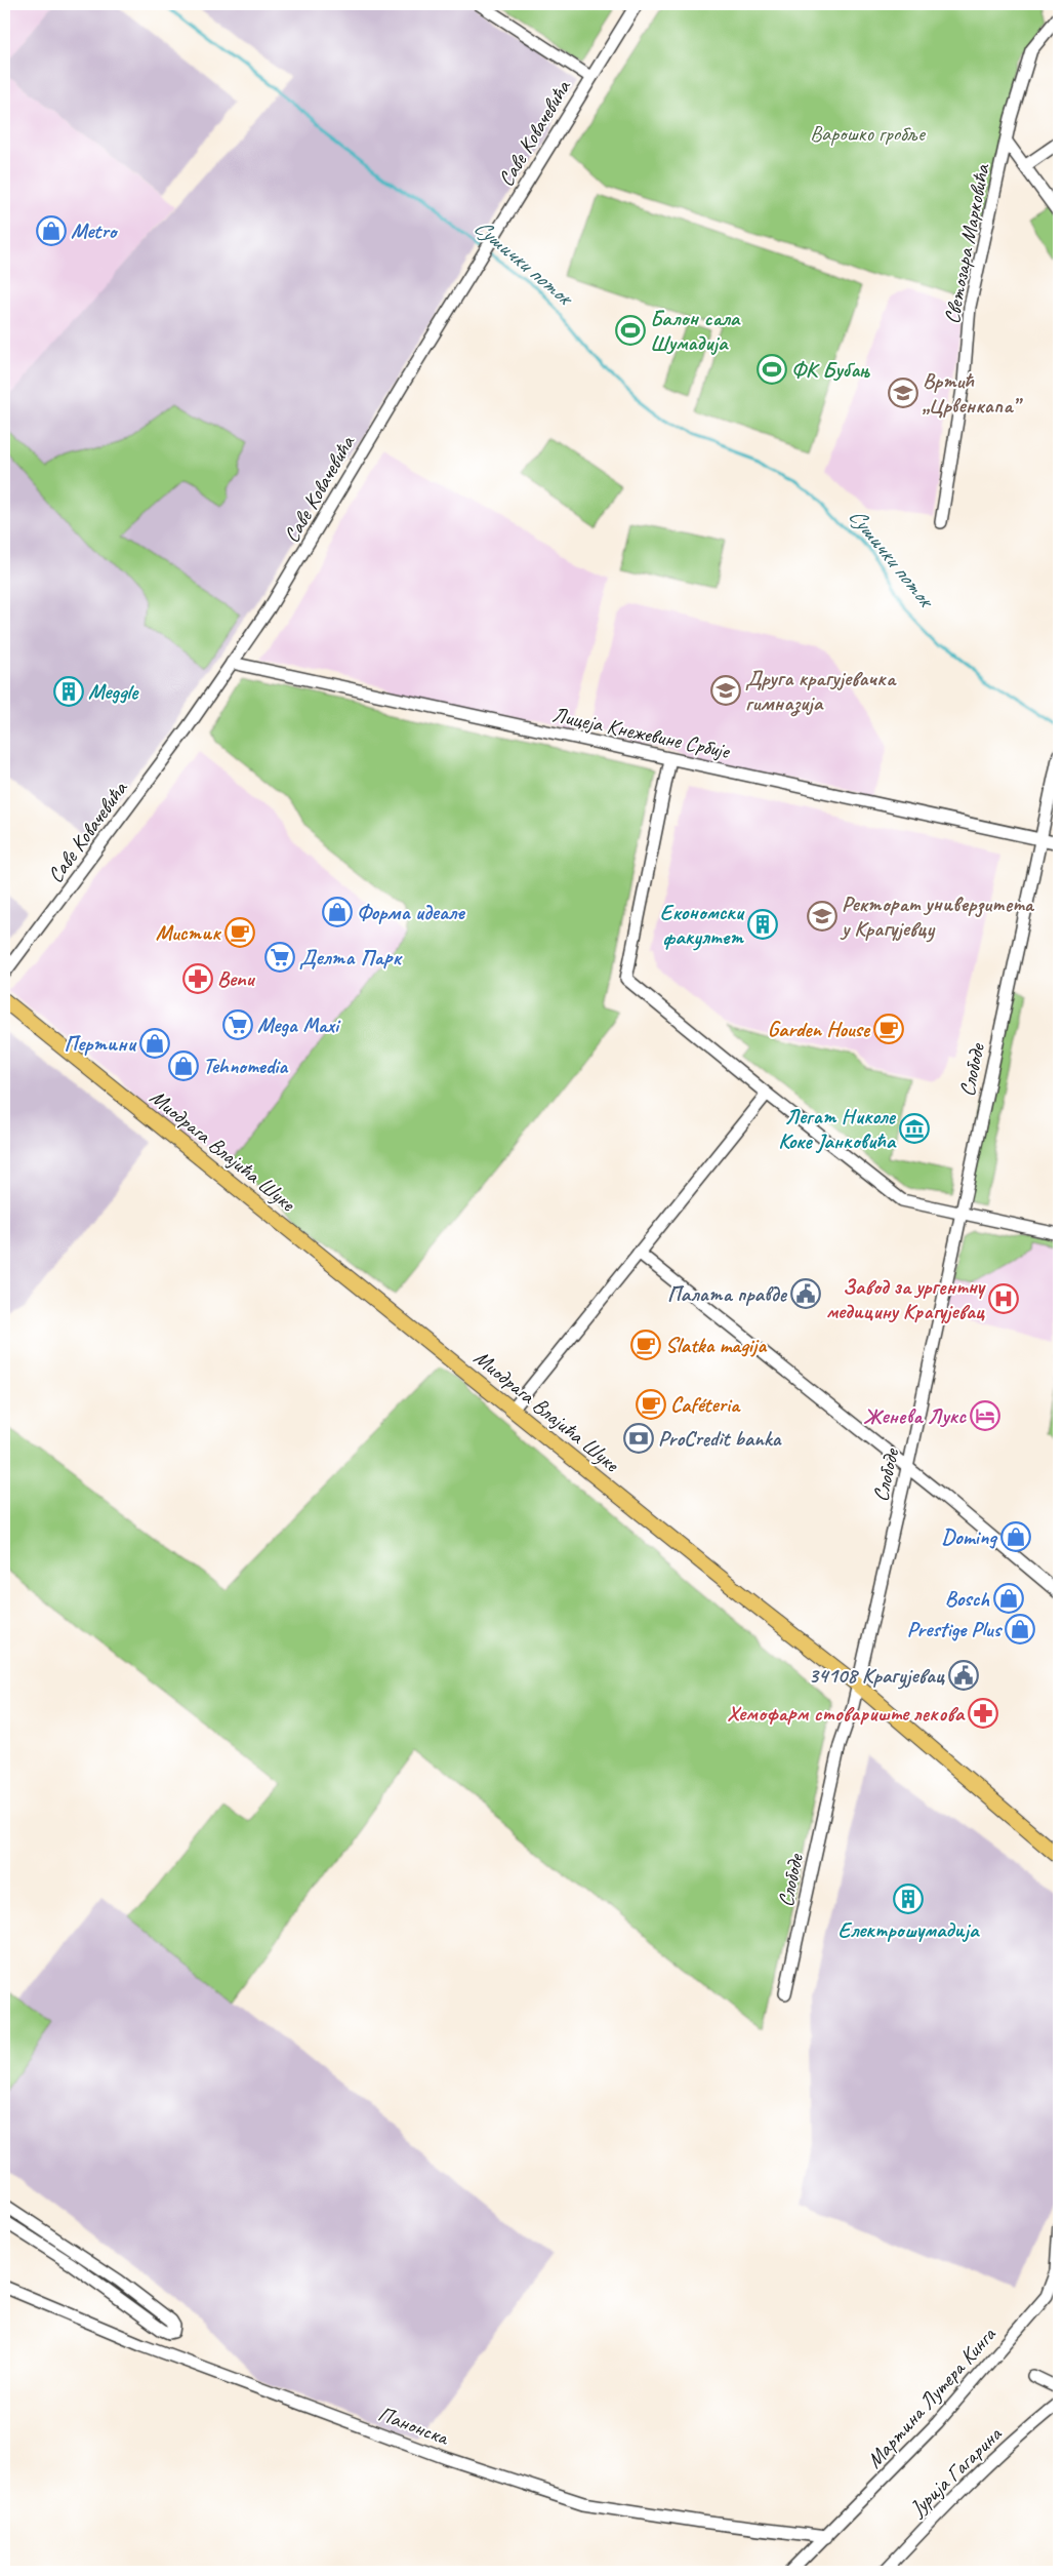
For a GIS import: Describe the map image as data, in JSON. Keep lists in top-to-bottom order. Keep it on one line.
{"streets":{"main road":["Миодрага Влајића Шуке"],"street":["Саве Ковачевића","Светозара Марковића","Лицеја Кнежевине Србије","Слободе","Мартина Лутера Кинга","Панонска","Јурија Гагарина"]},"crossings":[["Саве Ковачевића","Лицеја Кнежевине Србије"],["Лицеја Кнежевине Србије","Слободе"],["Слободе","Миодрага Влајића Шуке"],["Мартина Лутера Кинга","Панонска"]],"water":["Сушички поток"],"parks":["Варошко гробље"],"places":{"shop":["Metro","Форма идеале","Пертини","Tehnomedia","Doming","Bosch","Prestige Plus"],"sports":["Балон сала Шумадија","ФК Бубањ"],"school or university":["Вртић „Црвенкапа”","Друга крагујевачка гимназија","Ректорат универзитета у Крагујевцу"],"building":["Meggle","Економски факултет","Електрошумадија"],"cafe":["Мистик","Garden House","Slatka magija","Caféteria"],"supermarket":["Делта Парк","Mega Maxi"],"pharmacy":["Benu","Хемофарм стовариште лекова"],"museum":["Легат Николе Коке Јанковића"],"public building":["Палата правде","34108 Крагујевац"],"hospital":["Завод за ургентну медицину Крагујевац"],"hotel":["Женева Лукс"],"bank":["ProCredit banka"]}}
